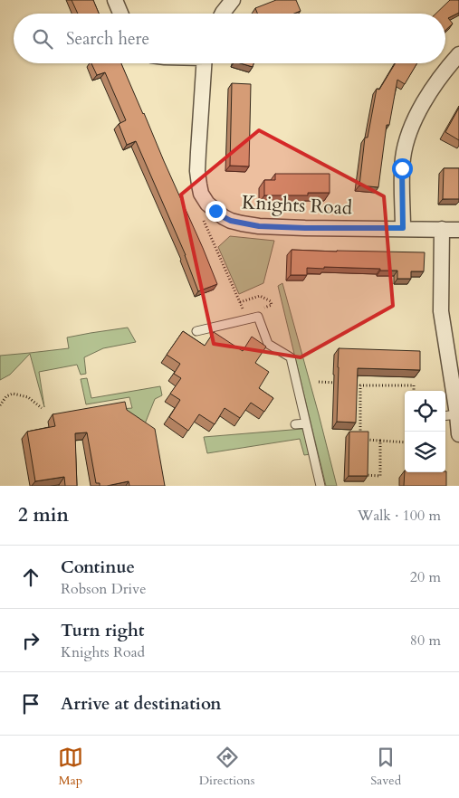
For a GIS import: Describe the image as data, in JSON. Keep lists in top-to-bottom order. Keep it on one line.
{"streets":{"street":["Knights Road"]},"page":{"search":"Search here","heading":["2 min","Walk · 100 m"],"list":[["Continue","Robson Drive","20 m"],["Turn right","Knights Road","80 m"],"Arrive at destination"],"nav":["Map","Directions","Saved"]}}
